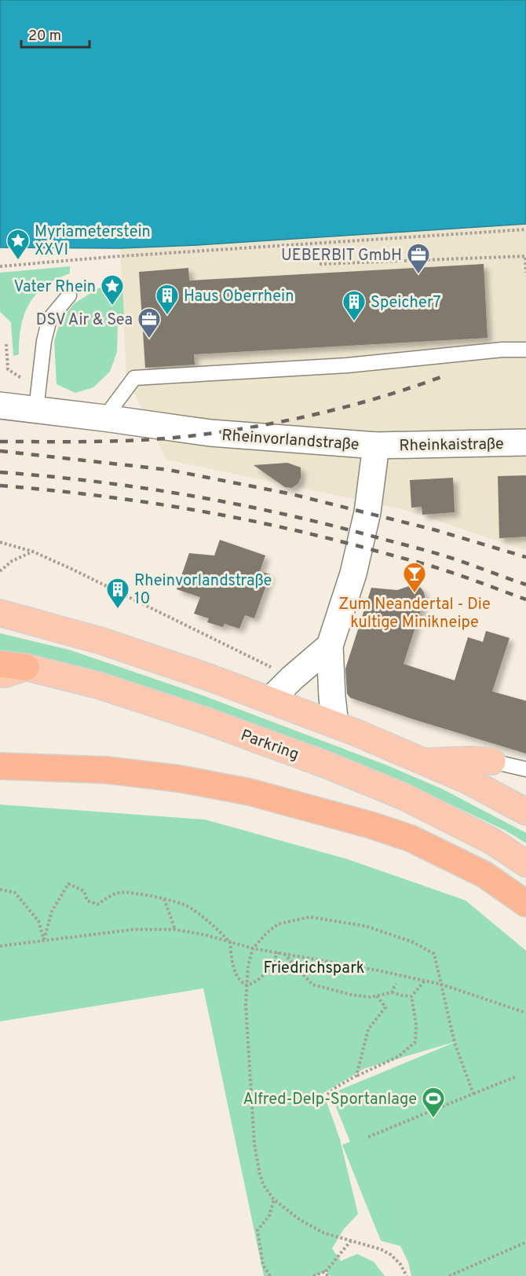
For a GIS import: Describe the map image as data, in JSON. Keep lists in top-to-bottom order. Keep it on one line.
{"streets":{"highway":["Parkring"],"street":["Rheinvorlandstraße","Rheinkaistraße"]},"crossings":[["Rheinvorlandstraße","Rheinkaistraße"]],"parks":["Friedrichspark"],"places":{"place":["Myriameterstein XXVI","Vater Rhein"],"office":["UEBERBIT GmbH","DSV Air & Sea"],"building":["Haus Oberrhein","Speicher7","Rheinvorlandstraße 10"],"bar":["Zum Neandertal - Die kultige Minikneipe"],"sports":["Alfred-Delp-Sportanlage"]},"scale_bar":"20 m"}
